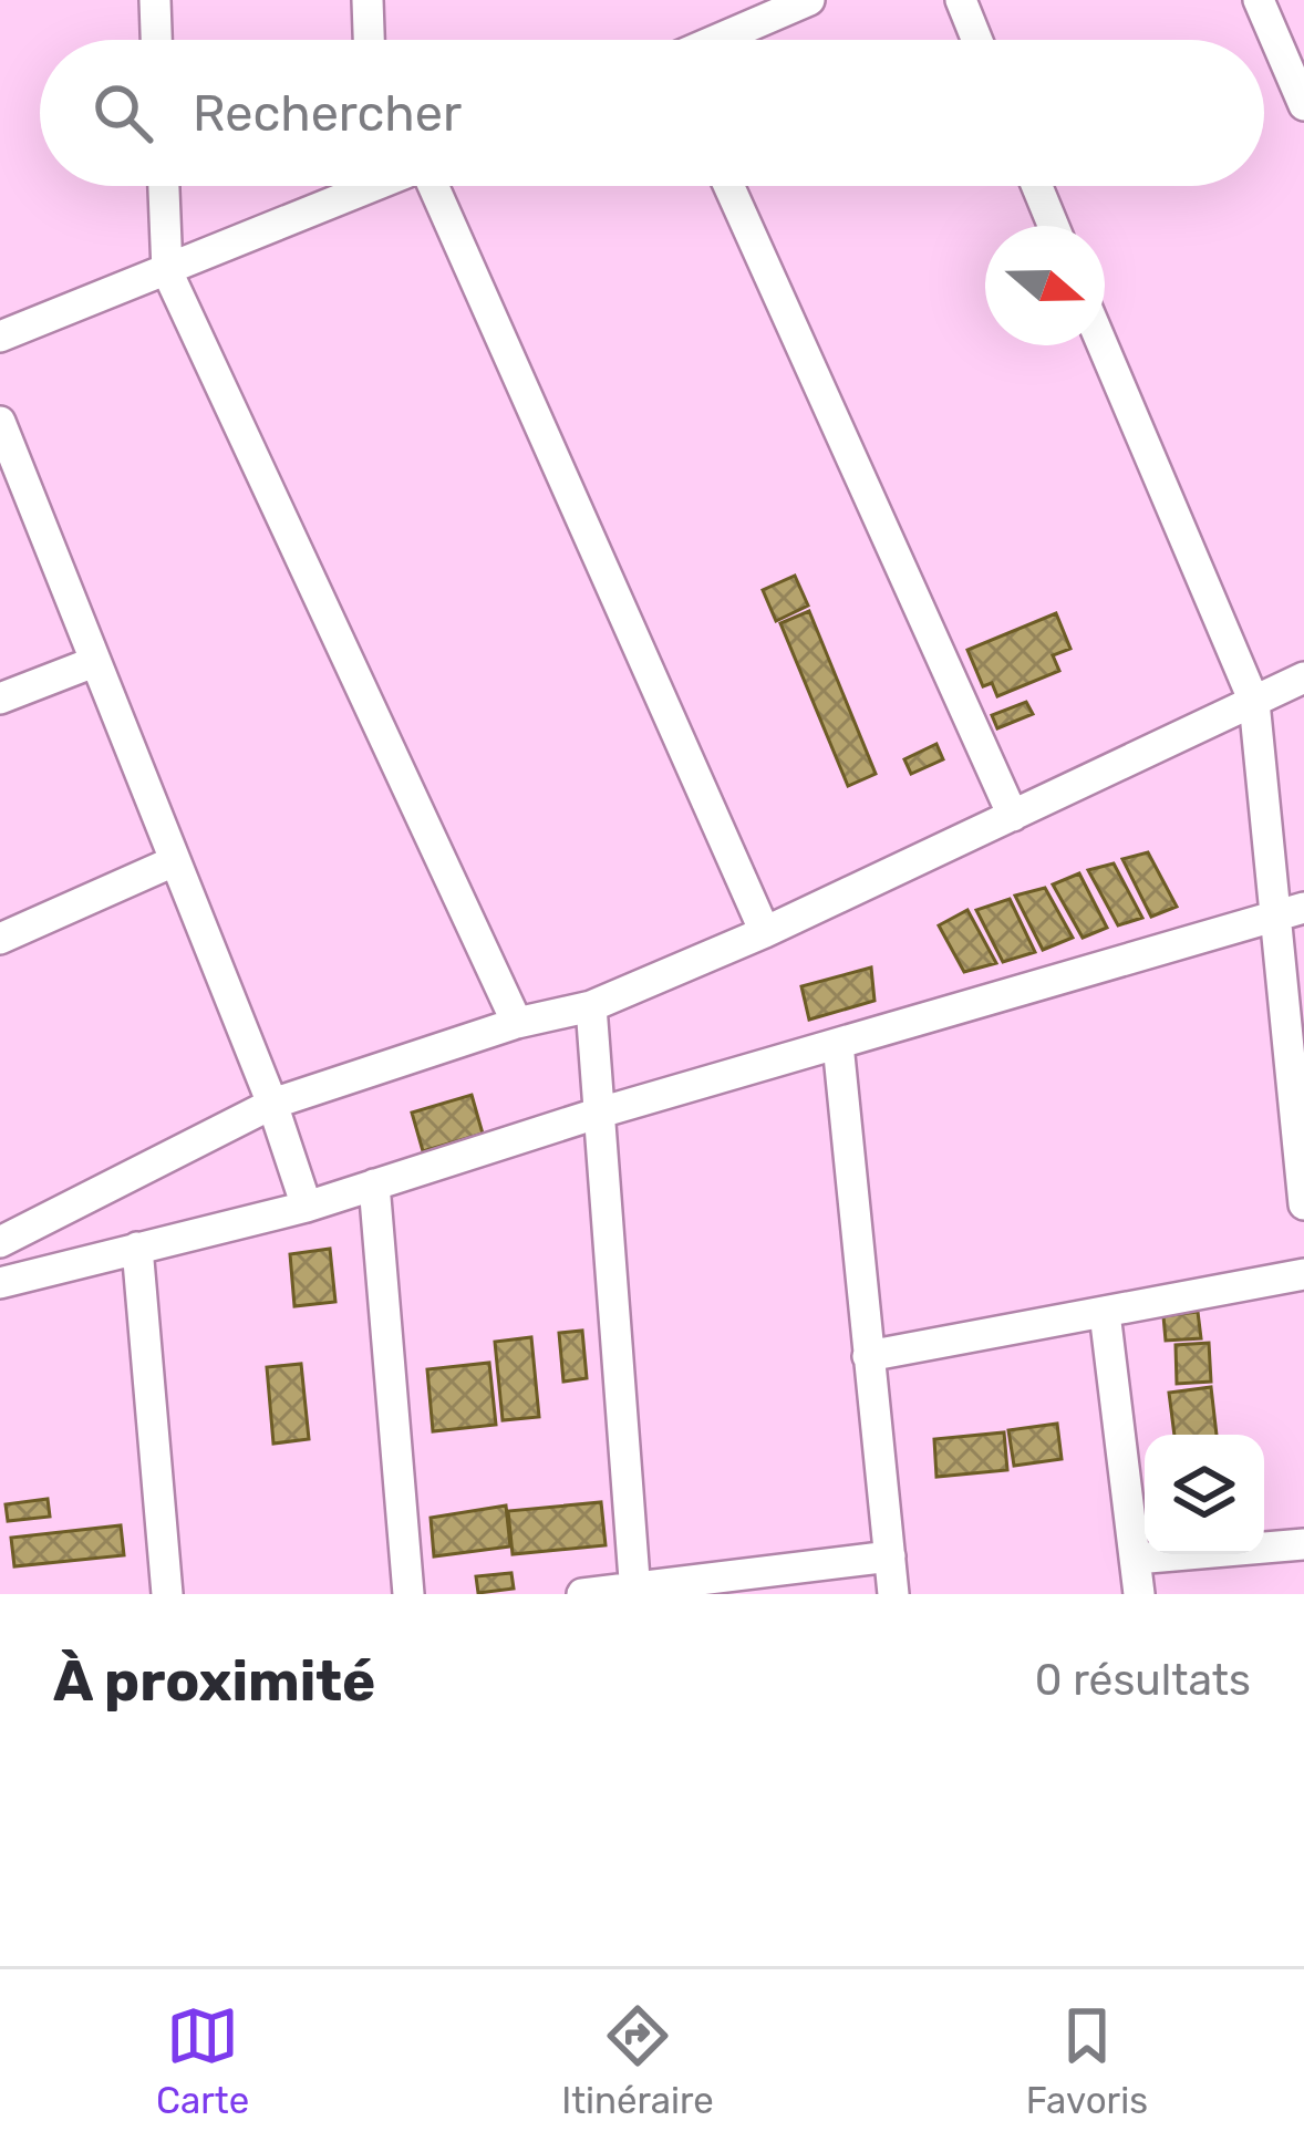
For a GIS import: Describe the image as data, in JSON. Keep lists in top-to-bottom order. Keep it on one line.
{"north":"right","page":{"search":"Rechercher","heading":["À proximité","0 résultats"],"nav":["Carte","Itinéraire","Favoris"]}}
